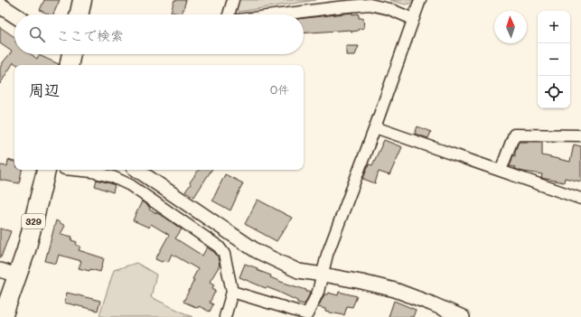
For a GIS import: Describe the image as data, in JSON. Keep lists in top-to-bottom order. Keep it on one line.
{"streets":{"highway":["329"]},"north":"top","page":{"map_buttons":["+","−"],"search":"ここで検索","heading":["周辺","0件"]}}
